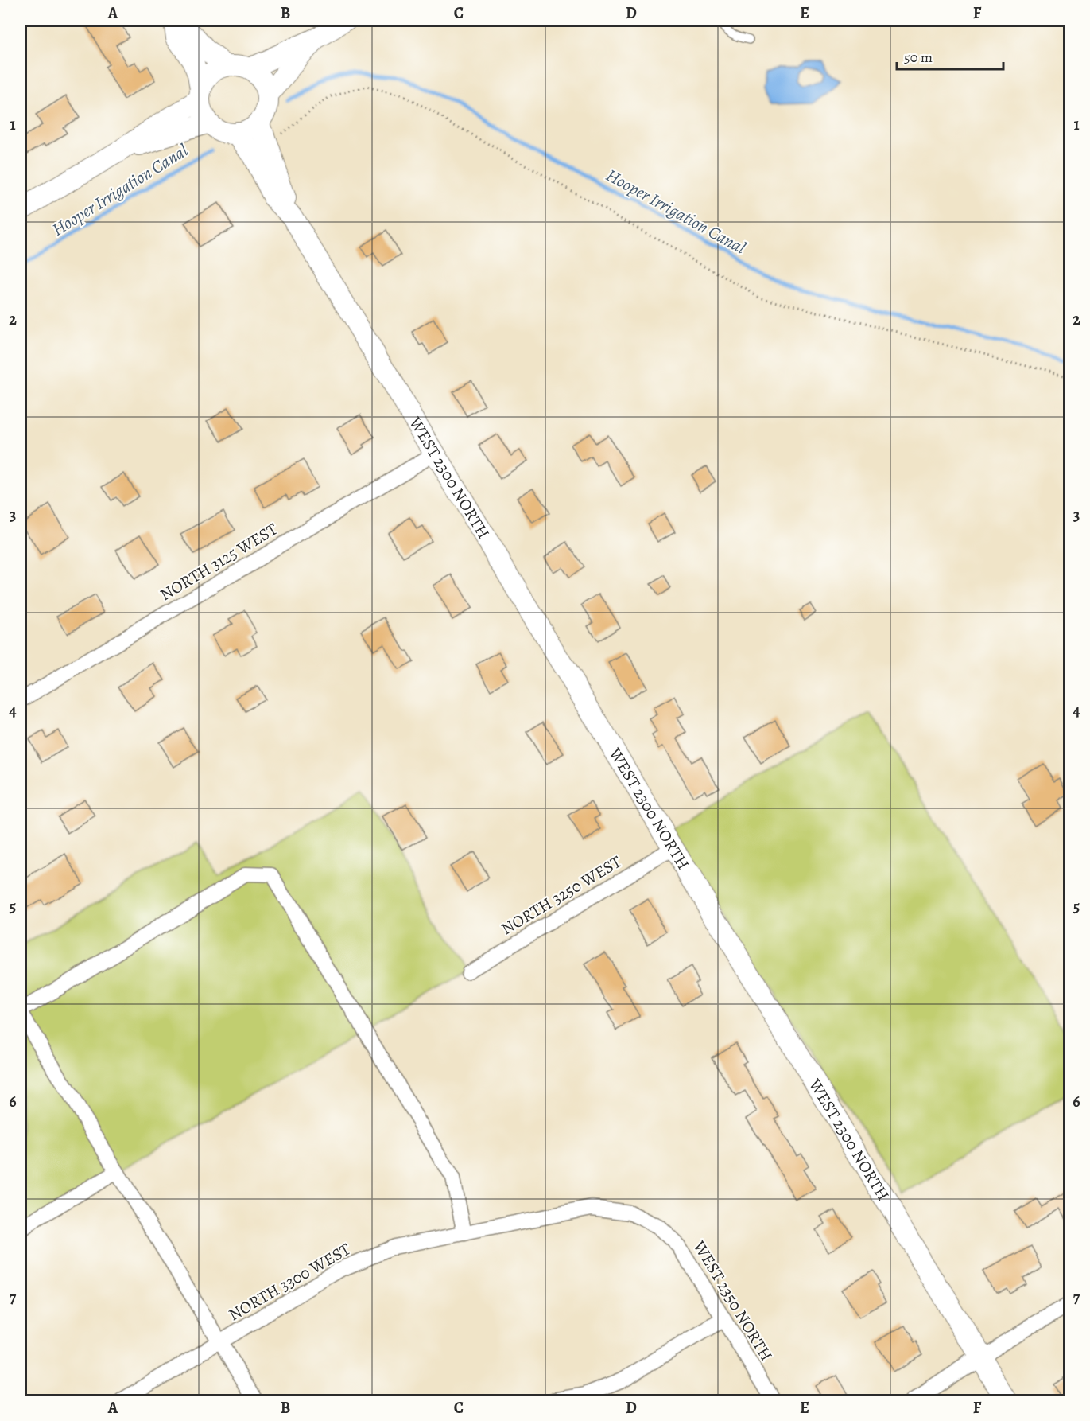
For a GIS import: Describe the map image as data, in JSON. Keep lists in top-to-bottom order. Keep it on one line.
{"streets":{"street":["WEST 2300 NORTH","NORTH 3125 WEST","NORTH 3250 WEST","NORTH 3300 WEST","WEST 2350 NORTH"]},"crossings":[["WEST 2300 NORTH","NORTH 3125 WEST"],["WEST 2300 NORTH","NORTH 3250 WEST"],["NORTH 3300 WEST","WEST 2350 NORTH"]],"water":["Hooper Irrigation Canal"],"scale_bar":"50 m","grid":{"columns":["A","B","C","D","E","F"],"rows":["1","2","3","4","5","6","7"]}}
